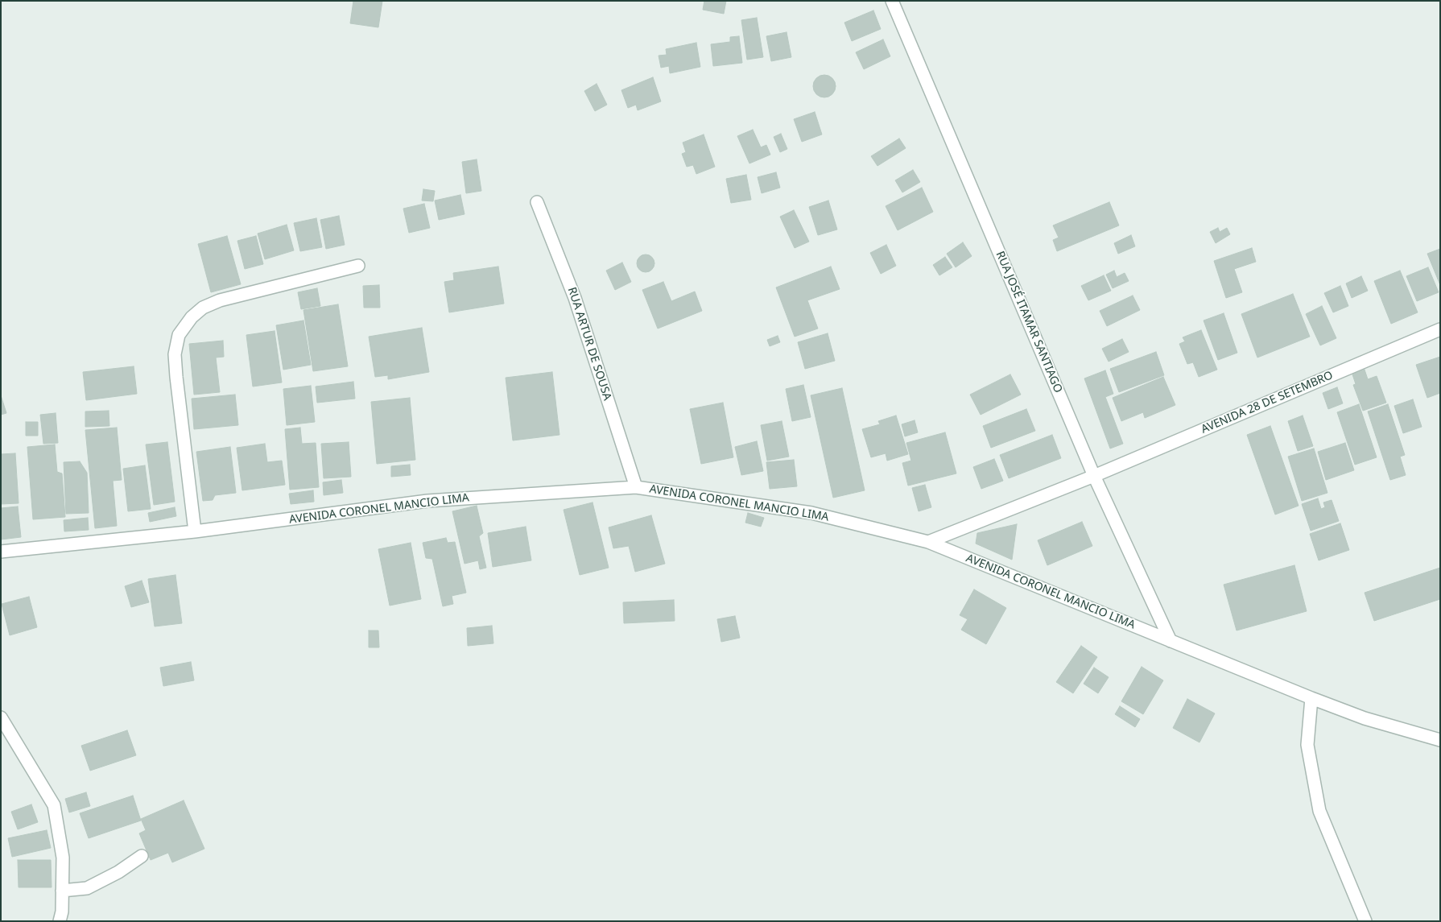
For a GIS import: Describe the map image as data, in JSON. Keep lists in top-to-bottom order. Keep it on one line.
{"streets":{"street":["RUA JOSÉ ITAMAR SANTIAGO","RUA ARTUR DE SOUSA","AVENIDA 28 DE SETEMBRO","AVENIDA CORONEL MANCIO LIMA"]},"crossings":[["RUA JOSÉ ITAMAR SANTIAGO","AVENIDA 28 DE SETEMBRO"],["RUA JOSÉ ITAMAR SANTIAGO","AVENIDA CORONEL MANCIO LIMA"],["RUA ARTUR DE SOUSA","AVENIDA CORONEL MANCIO LIMA"],["AVENIDA 28 DE SETEMBRO","AVENIDA CORONEL MANCIO LIMA"]]}
